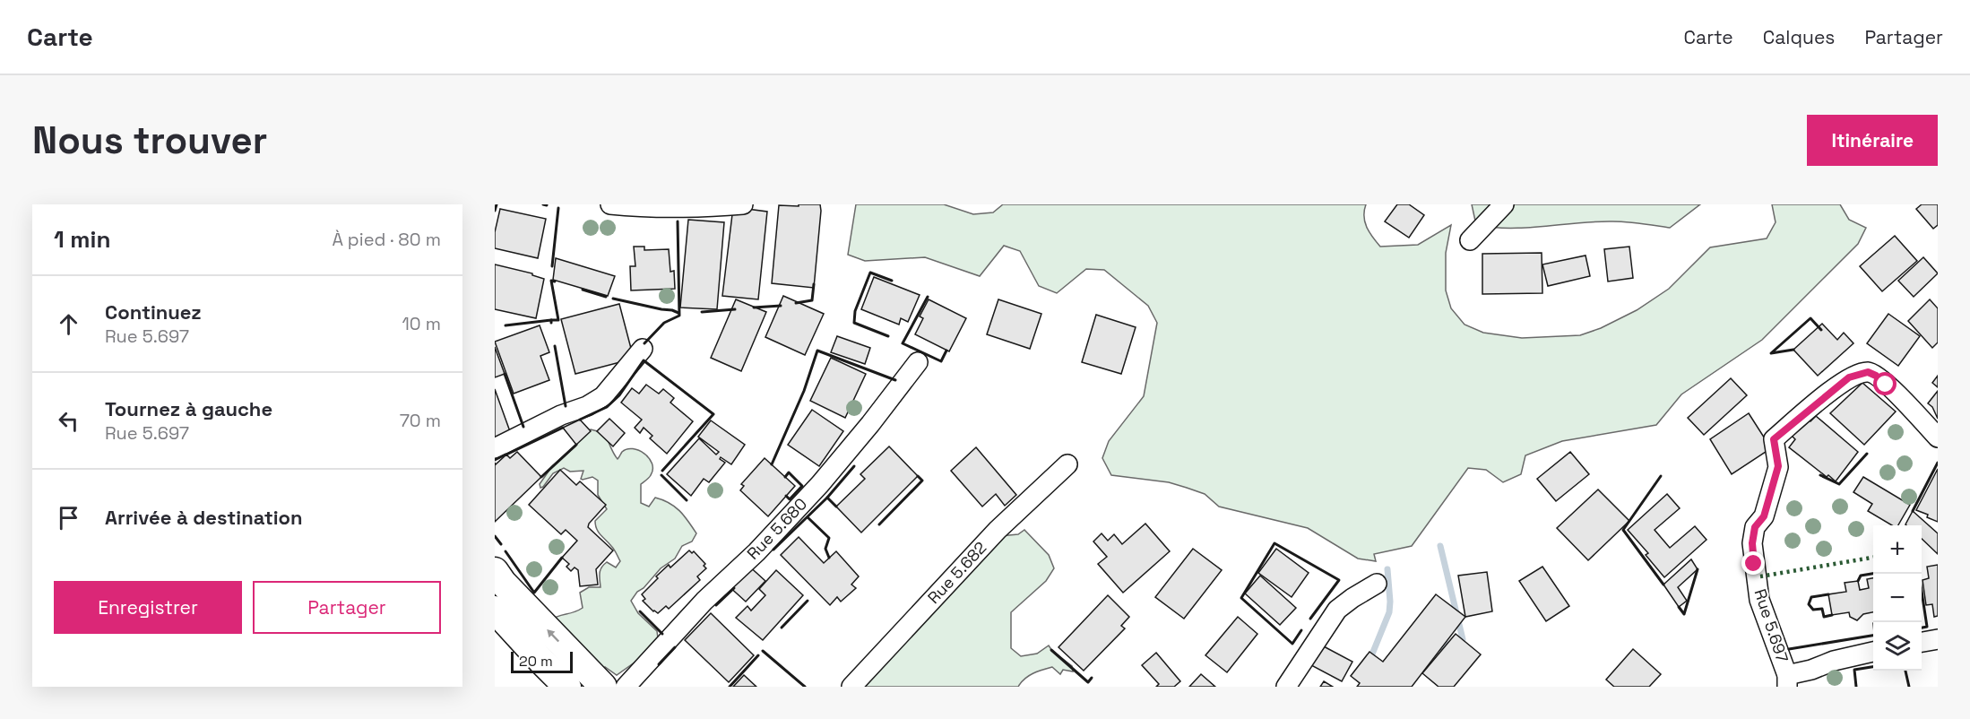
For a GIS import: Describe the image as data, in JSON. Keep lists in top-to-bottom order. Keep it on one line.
{"streets":{"street":["Rue 5.680","Rue 5.682","Rue 5.697"]},"scale_bar":"20 m","page":{"header":"Carte","nav":["Carte","Calques","Partager"],"buttons":["Itinéraire",["Enregistrer","Partager"]],"title":"Nous trouver","heading":["1 min","À pied · 80 m"],"list":[["Continuez","Rue 5.697","10 m"],["Tournez à gauche","Rue 5.697","70 m"],"Arrivée à destination"],"map_buttons":["+","−"],"scale":"20 m"}}
